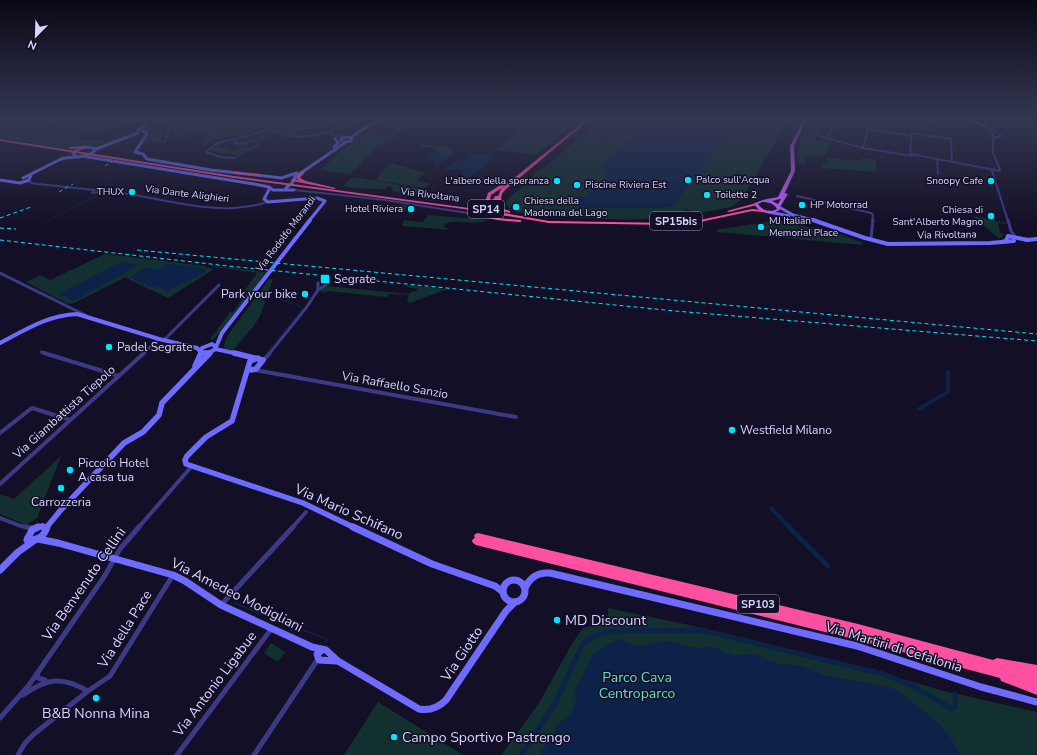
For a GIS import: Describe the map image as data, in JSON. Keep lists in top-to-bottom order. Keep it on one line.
{"streets":{"highway":["Via Rivoltana","SP14","SP15bis","SP103"],"street":["Via Dante Alighieri","Via Rodolfo Morandi","Via Raffaello Sanzio","Via Giambattista Tiepolo","Via Mario Schifano","Via Benvenuto Cellini","Via Amedeo Modigliani","Via della Pace","Via Martiri di Cefalonia","Via Giotto","Via Antonio Ligabue"]},"crossings":[["Via Dante Alighieri","Via Rodolfo Morandi"],["Via Rivoltana","SP14"],["Via Rivoltana","SP15bis"],["SP14","SP15bis"],["Via Rodolfo Morandi","Via Amedeo Modigliani"],["Via Mario Schifano","Via Benvenuto Cellini"],["Via Mario Schifano","Via Martiri di Cefalonia"],["Via Mario Schifano","Via Giotto"],["Via Benvenuto Cellini","Via Amedeo Modigliani"],["Via Amedeo Modigliani","Via della Pace"],["Via Amedeo Modigliani","Via Giotto"],["Via Amedeo Modigliani","Via Antonio Ligabue"],["Via Martiri di Cefalonia","Via Giotto"]],"parks":["Parco Cava Centroparco"],"places":{"other":["Palco sull'Acqua","L'albero della speranza","Snoopy Cafe","Piscine Riviera Est","THUX","Toilette 2","HP Motorrad","Chiesa della Madonna del Lago","Hotel Riviera","Chiesa di Sant'Alberto Magno","MJ Italian Memorial Place","Park your bike","Padel Segrate","Westfield Milano","Piccolo Hotel A casa tua","Carrozzeria","MD Discount","B&B Nonna Mina","Campo Sportivo Pastrengo"],"transit":["Segrate"]},"north":"bottom left"}
